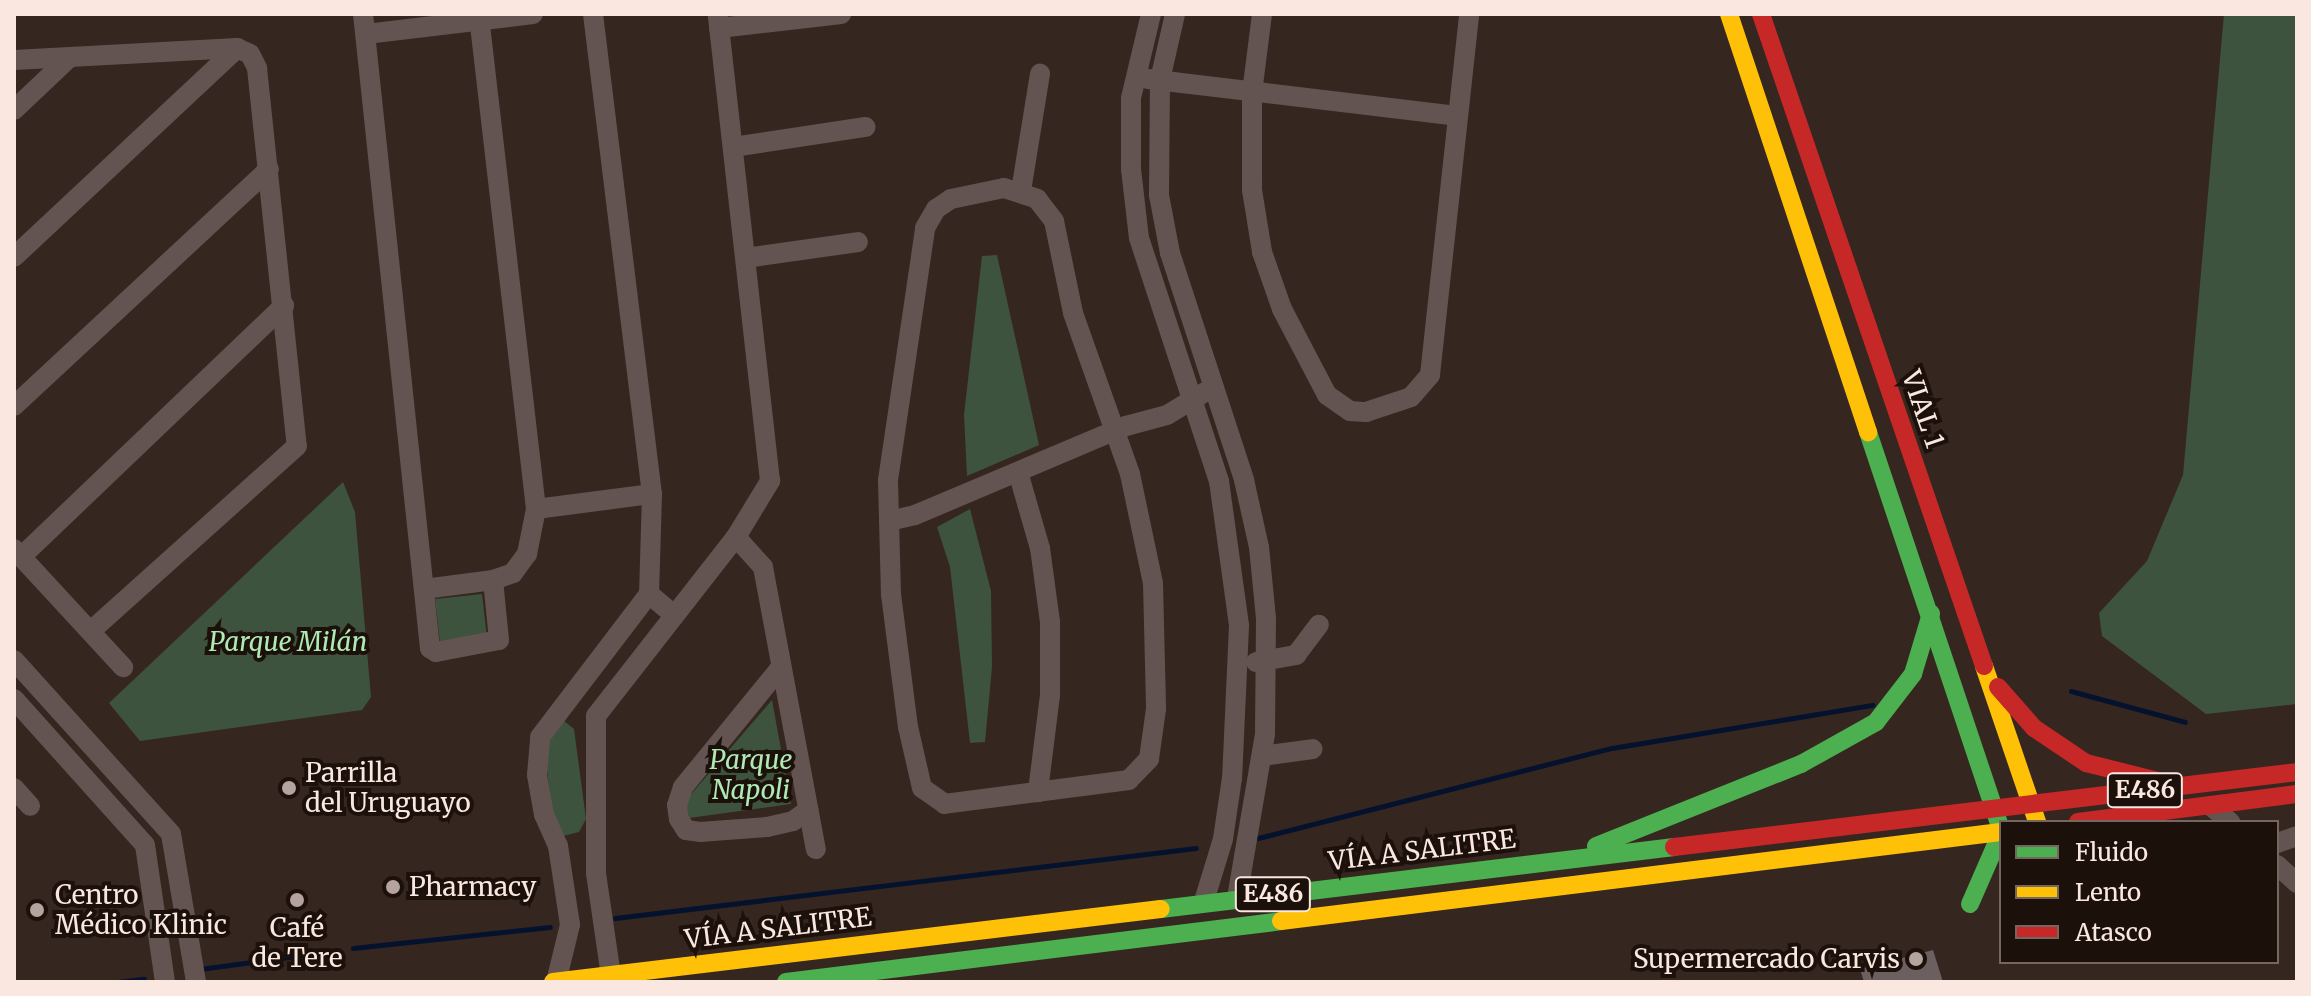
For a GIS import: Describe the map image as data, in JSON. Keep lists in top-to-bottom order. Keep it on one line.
{"streets":{"main road":["VIAL 1","E486","VÍA A SALITRE"]},"crossings":[["VIAL 1","VÍA A SALITRE"]],"parks":["Parque Milán","Parque Napoli"],"places":["Parrilla del Uruguayo","Pharmacy","Café de Tere","Centro Médico Klinic","Supermercado Carvis"],"legend":["Fluido","Lento","Atasco"]}
